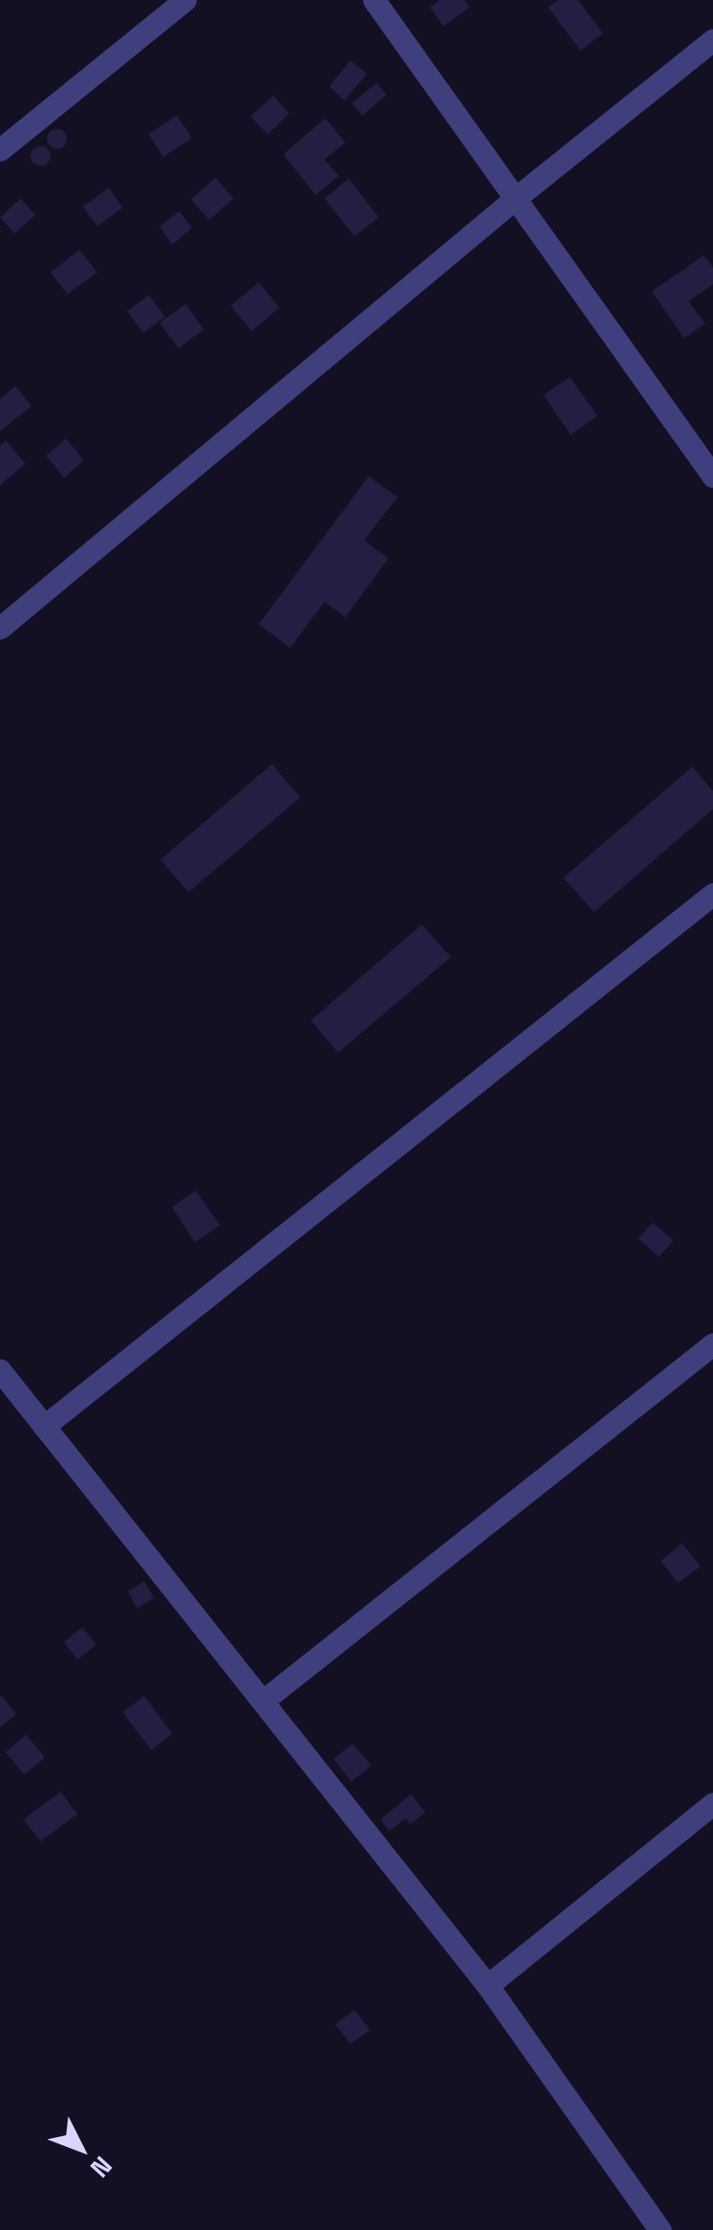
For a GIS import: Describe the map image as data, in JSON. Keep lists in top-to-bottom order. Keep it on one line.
{"north":"bottom right"}
